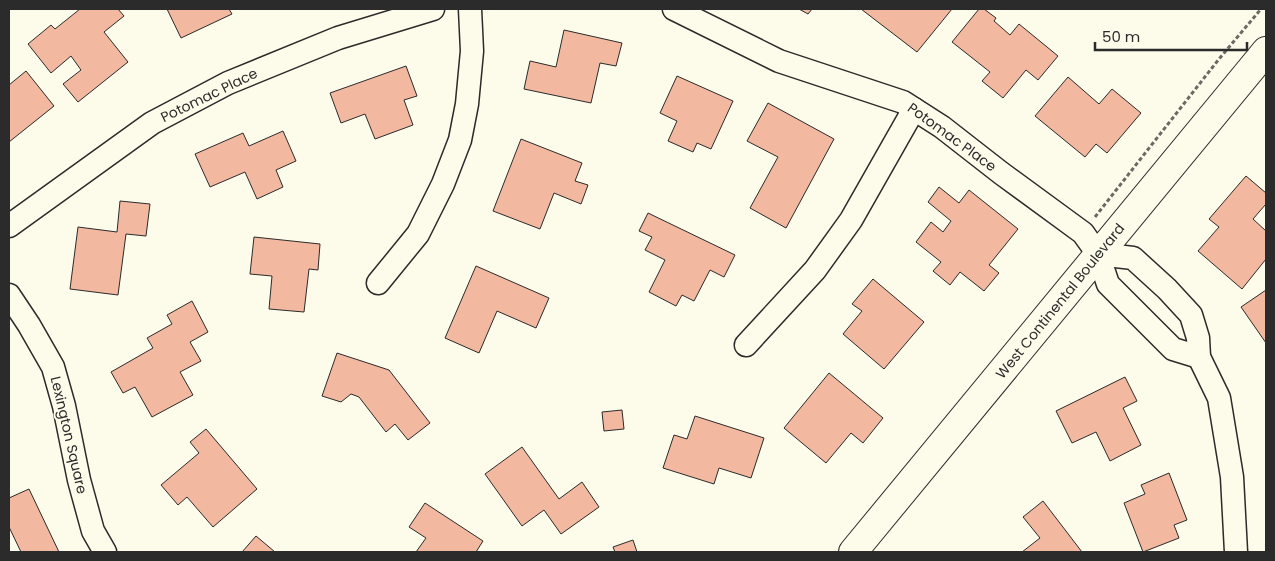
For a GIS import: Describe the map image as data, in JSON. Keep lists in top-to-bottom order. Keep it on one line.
{"streets":{"main road":["West Continental Boulevard"],"street":["Potomac Place","Lexington Square"]},"crossings":[["Potomac Place","West Continental Boulevard"]],"scale_bar":"50 m"}
